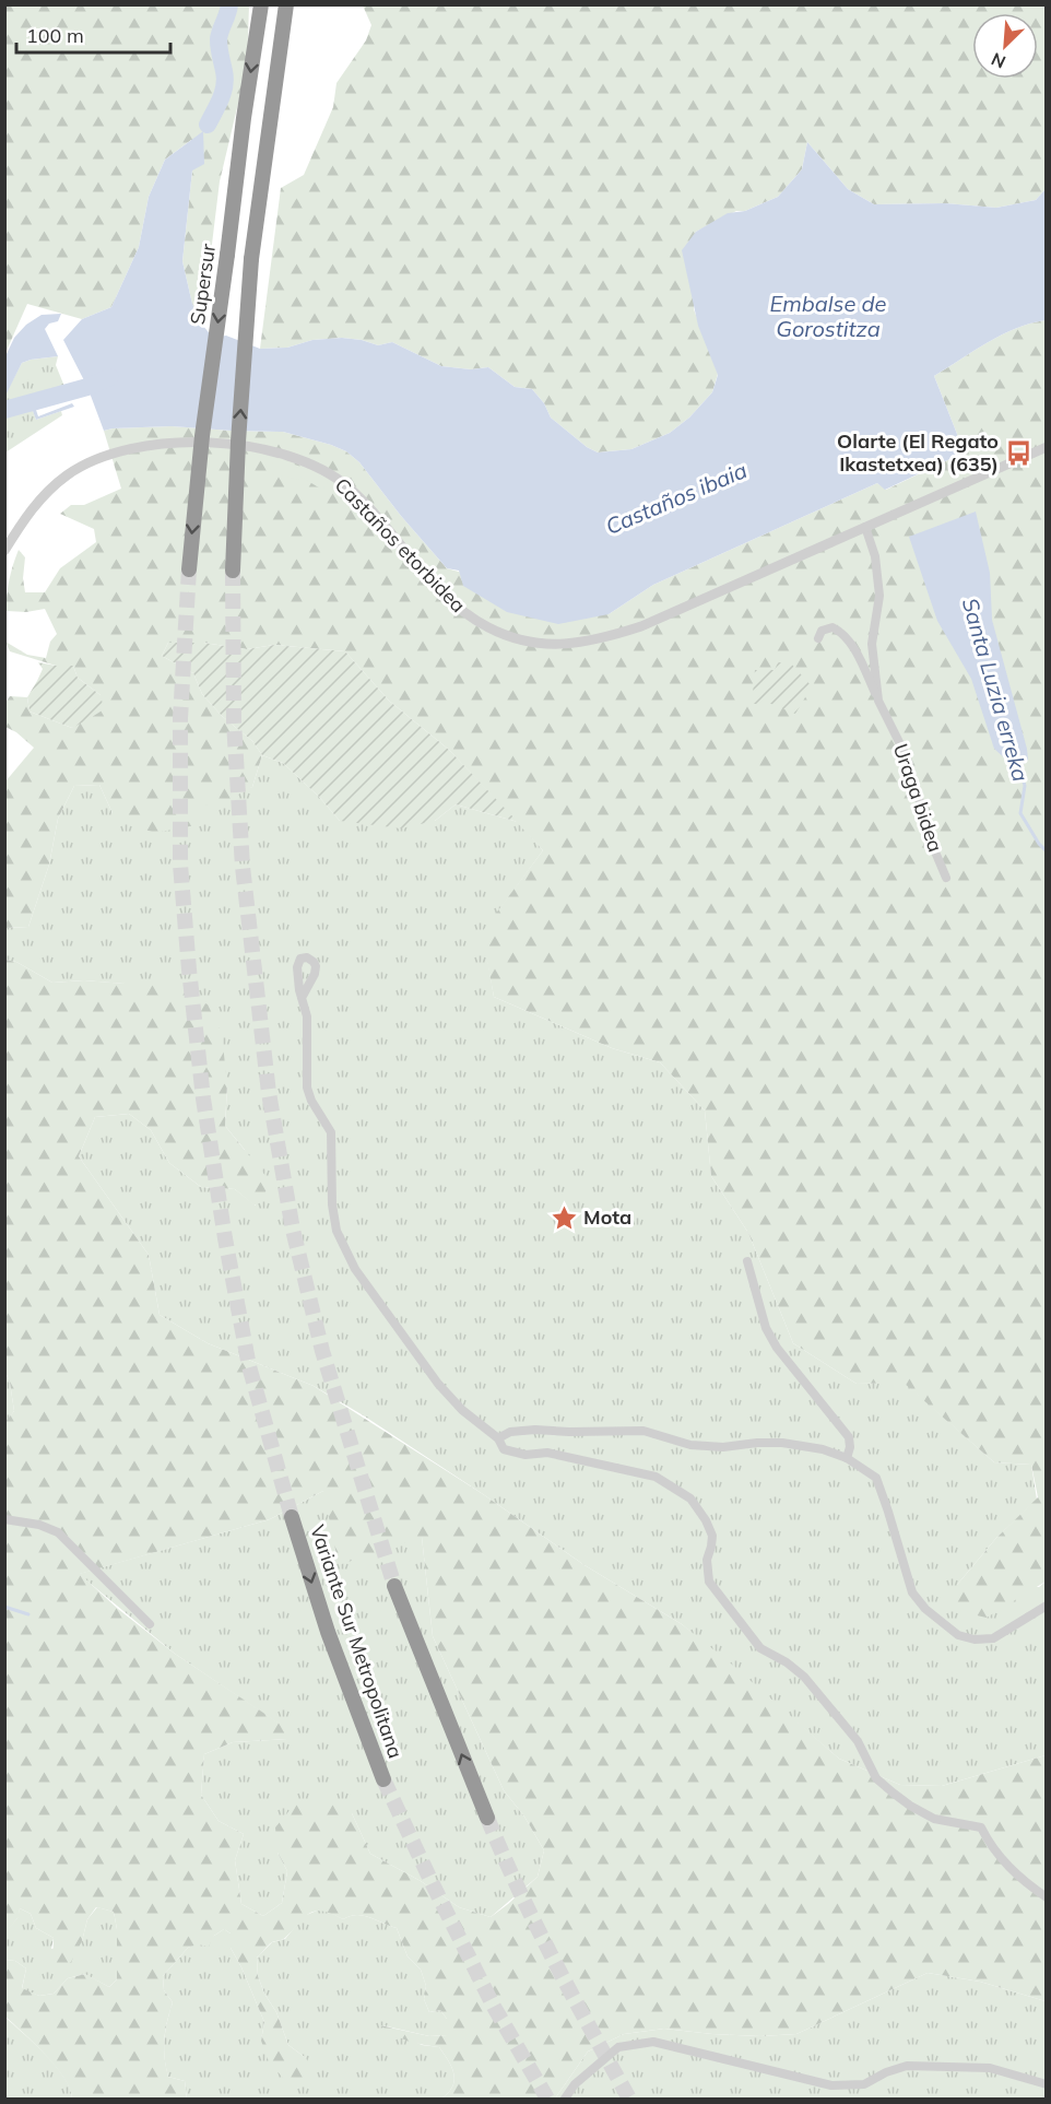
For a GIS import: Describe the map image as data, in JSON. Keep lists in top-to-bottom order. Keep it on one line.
{"streets":{"highway":["Supersur","Variante Sur Metropolitana"],"street":["Castaños etorbidea","Uraga bidea"]},"crossings":[["Castaños etorbidea","Uraga bidea"]],"water":["Embalse de Gorostitza","Castaños ibaia","Santa Luzia erreka"],"places":{"bus stop":["Olarte (El Regato Ikastetxea) (635)"],"place":["Mota"]},"scale_bar":"100 m","north":"bottom left"}
